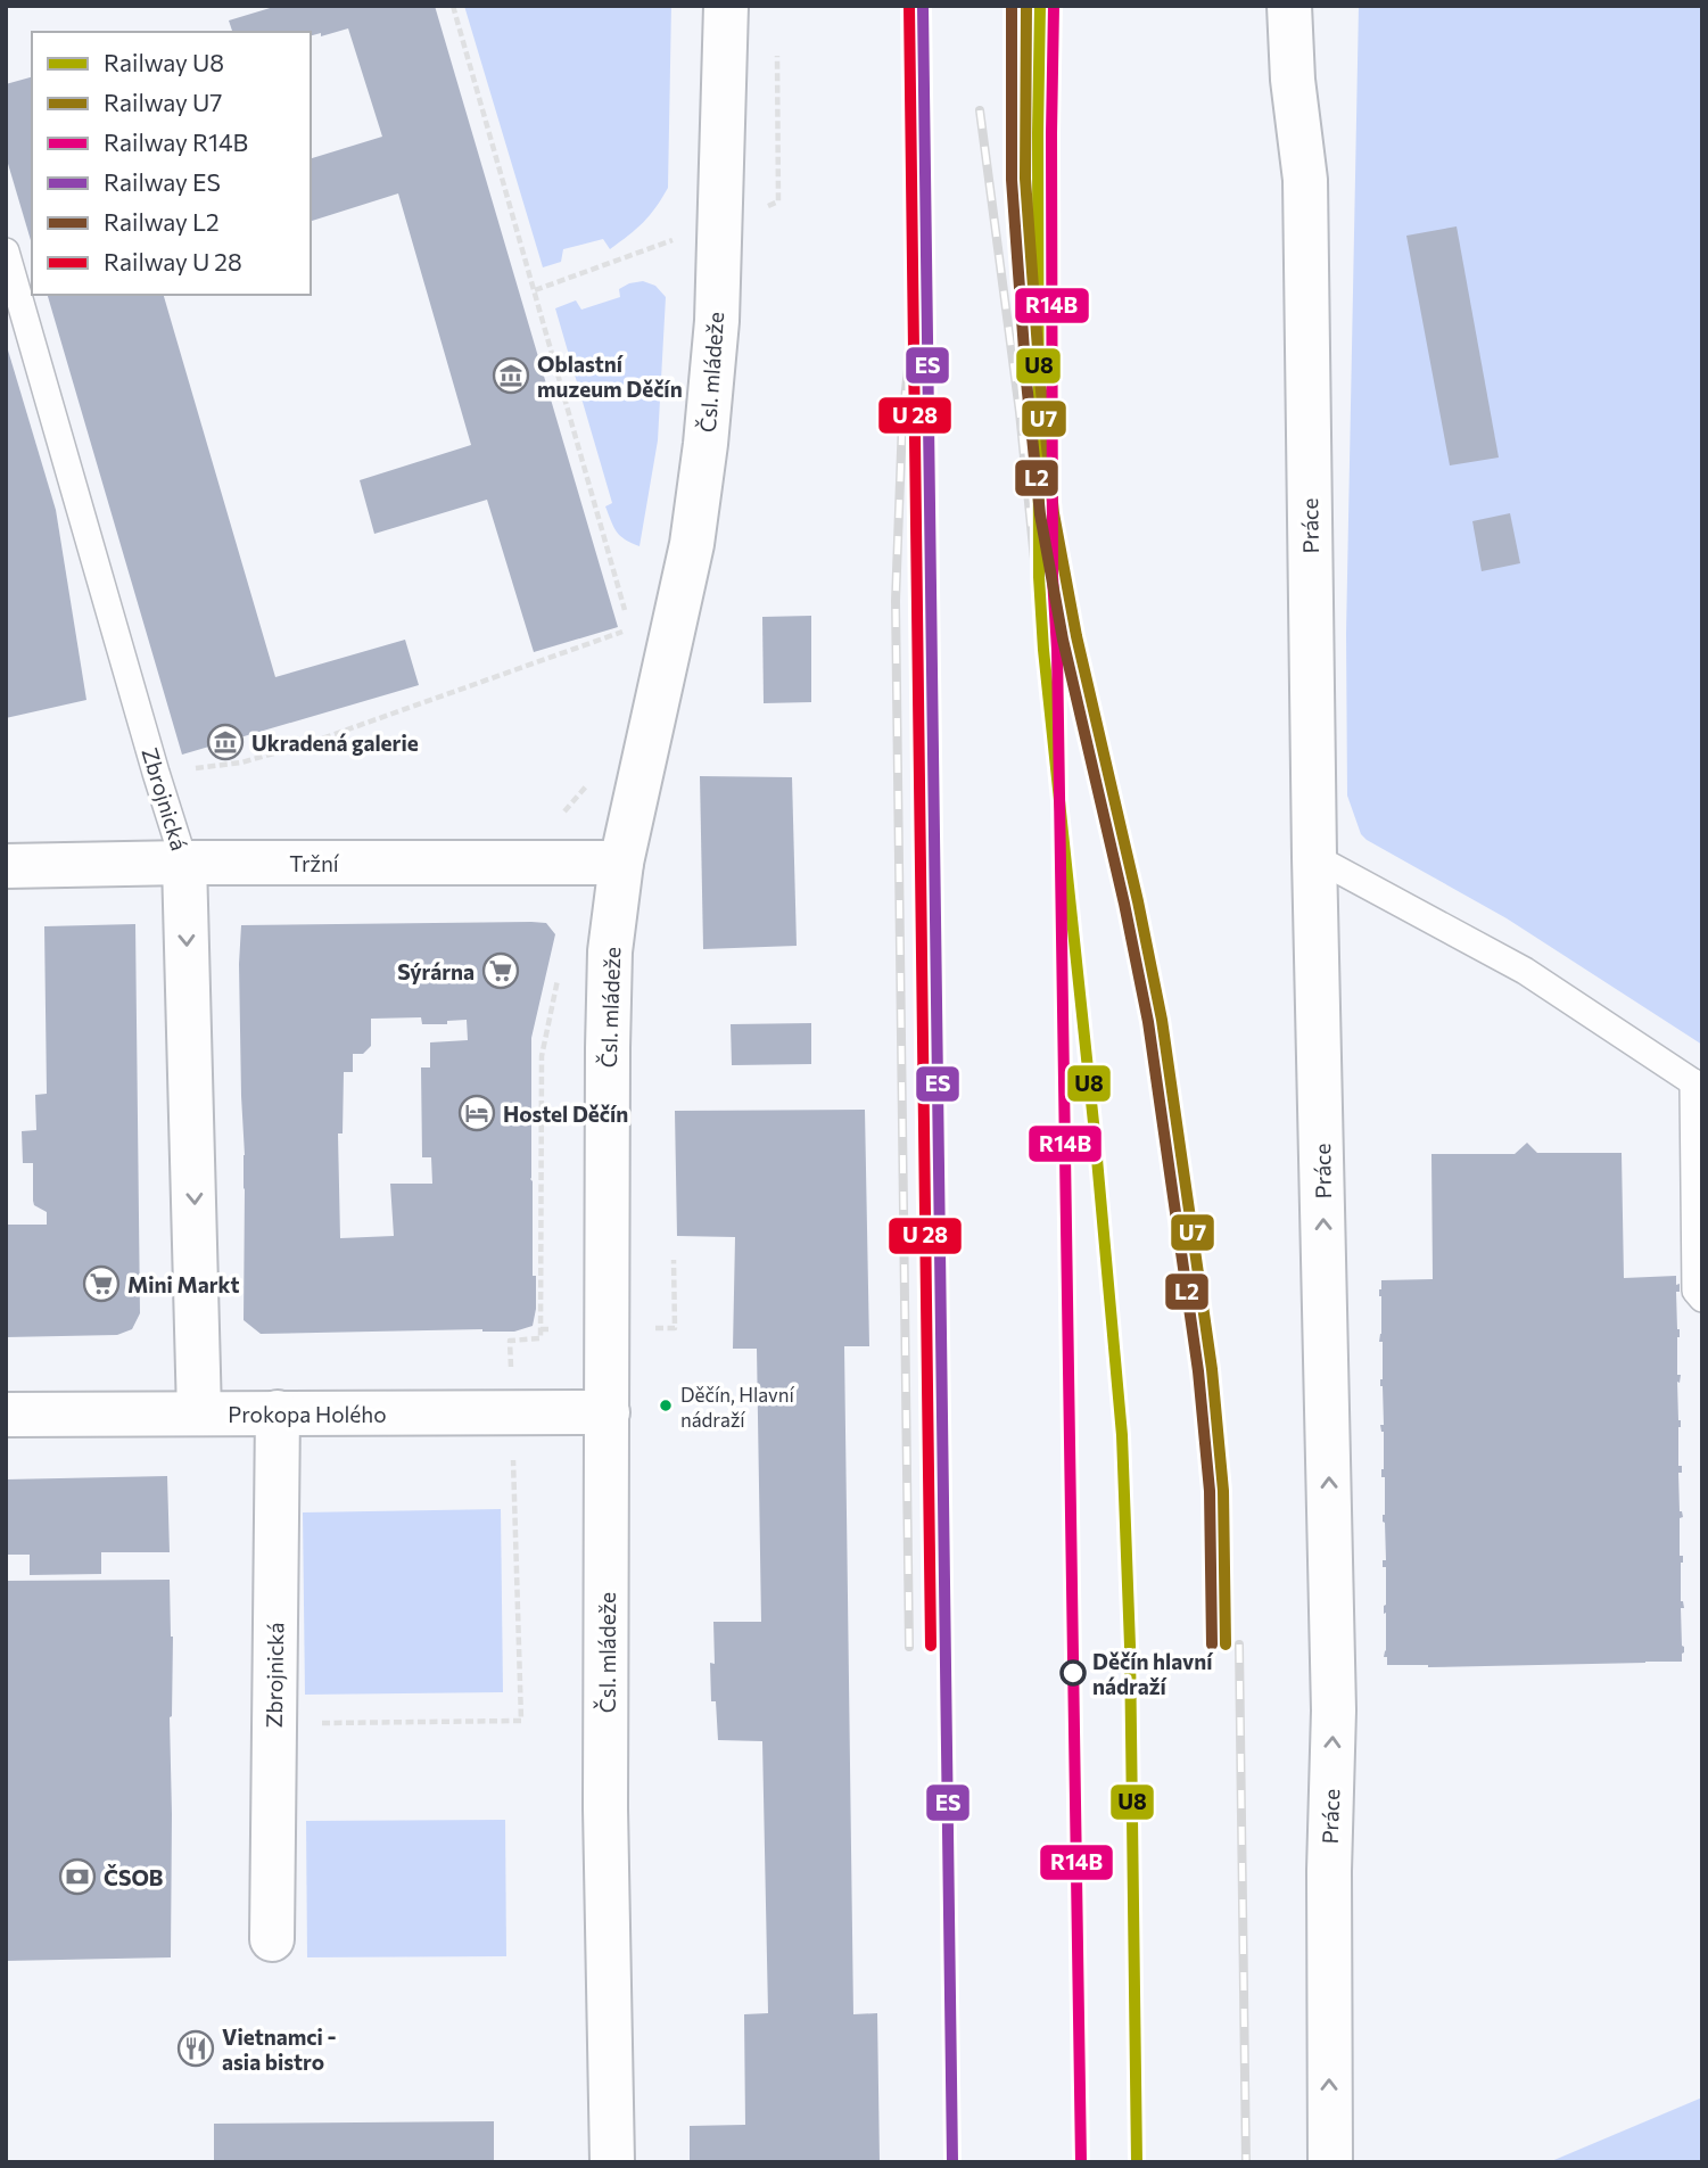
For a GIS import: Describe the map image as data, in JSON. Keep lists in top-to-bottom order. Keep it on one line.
{"streets":{"street":["Čsl. mládeže","Práce","Zbrojnická","Tržní","Prokopa Holého"]},"crossings":[["Čsl. mládeže","Tržní"],["Čsl. mládeže","Prokopa Holého"],["Zbrojnická","Tržní"],["Zbrojnická","Prokopa Holého"]],"one_way":["Práce"],"places":{"museum":["Oblastní muzeum Děčín","Ukradená galerie"],"supermarket":["Sýrárna","Mini Markt"],"hotel":["Hostel Děčín"],"other":["Děčín, Hlavní nádraží","Děčín hlavní nádraží"],"bank":["ČSOB"],"restaurant":["Vietnamci - asia bistro"]},"lines":["rail line U8","rail line U7","rail line R14B","rail line ES","rail line L2"],"legend":["Railway U8","Railway U7","Railway R14B","Railway ES","Railway L2","Railway U 28"]}
